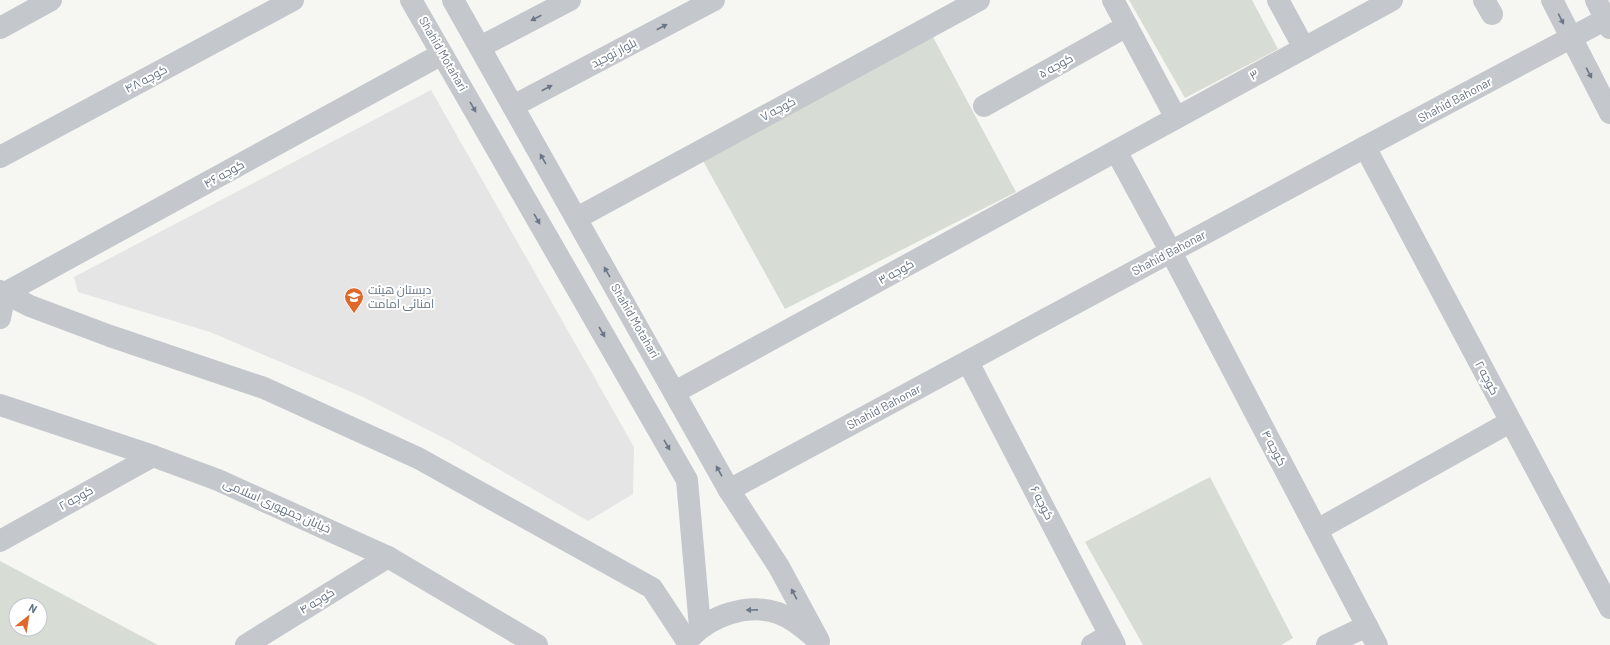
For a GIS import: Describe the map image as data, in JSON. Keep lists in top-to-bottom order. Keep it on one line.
{"streets":{"street":["بلوار توحید","Shahid Motahari","کوچه ۵","۳","کوچه ۴۸","Shahid Bahonar","کوچه ۷","کوچه ۴۶","کوچه ۳","کوچه ۲","کوچه ۴","کوچه ۶","خیابان جمهوری اسلامی"]},"crossings":[["بلوار توحید","Shahid Motahari"],["Shahid Motahari","Shahid Bahonar"],["Shahid Motahari","کوچه ۷"],["Shahid Motahari","کوچه ۴۶"],["Shahid Motahari","کوچه ۳"],["۳","کوچه ۳"],["۳","کوچه ۴"],["Shahid Bahonar","کوچه ۲"],["Shahid Bahonar","کوچه ۴"],["Shahid Bahonar","کوچه ۶"],["کوچه ۳","کوچه ۴"],["کوچه ۲","خیابان جمهوری اسلامی"],["کوچه ۴","خیابان جمهوری اسلامی"]],"places":{"school or university":["دبستان هیئت امنائی امامت"]},"north":"top right"}
